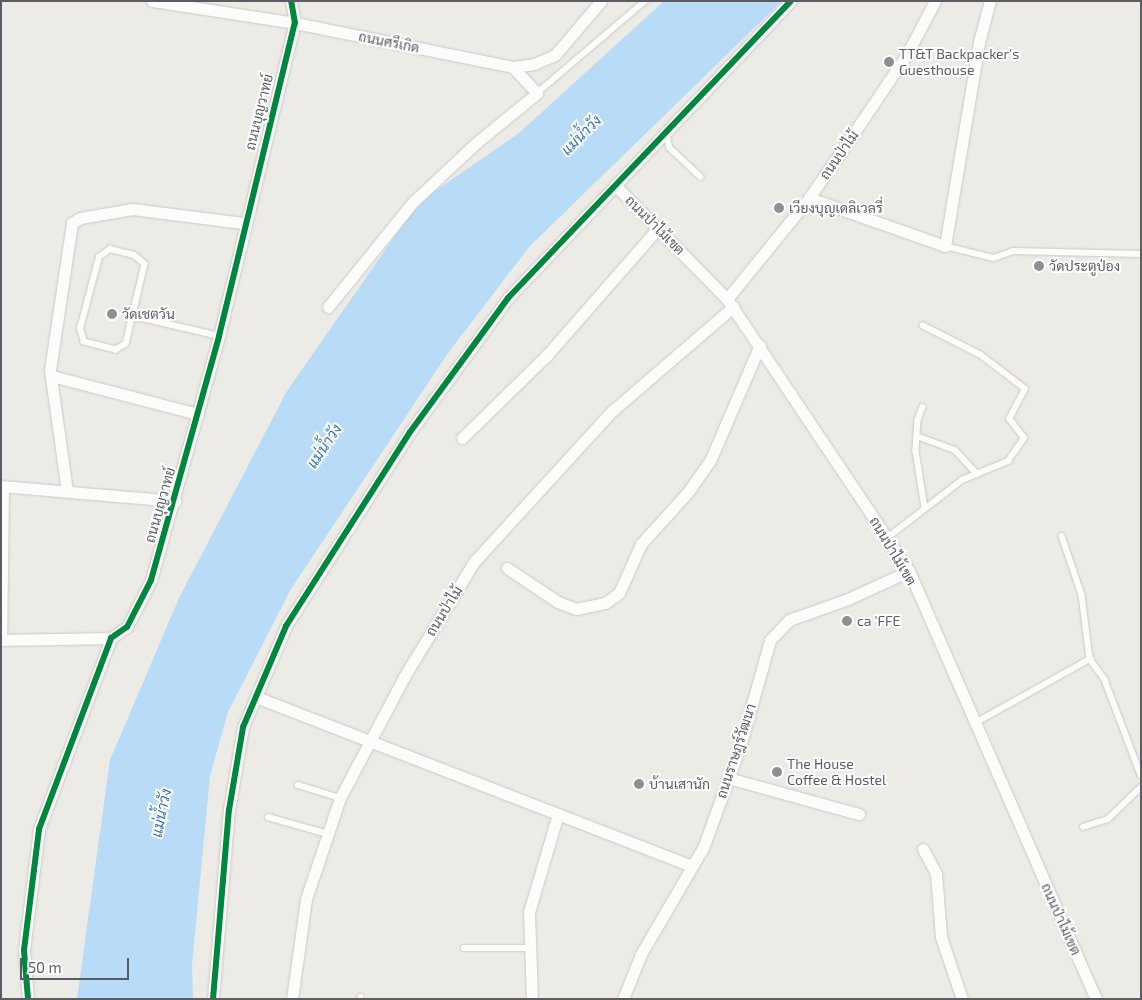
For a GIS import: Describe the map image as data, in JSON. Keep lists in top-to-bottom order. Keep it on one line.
{"streets":{"street":["ถนนศรีเกิด","ถนนบุญวาทย์","ถนนป่าไม้","ถนนป่าไม้เขต","ถนนราษฎร์วัฒนา"]},"crossings":[["ถนนศรีเกิด","ถนนบุญวาทย์"],["ถนนป่าไม้","ถนนป่าไม้เขต"],["ถนนป่าไม้เขต","ถนนราษฎร์วัฒนา"]],"water":["แม่น้ำวัง"],"places":["TT&T Backpacker's Guesthouse","เวียงบุญเดลิเวลรี่","วัดประตูป่อง","วัดเชตวัน","ca 'FFE","The House Coffee & Hostel","บ้านเสานัก"],"scale_bar":"50 m"}
